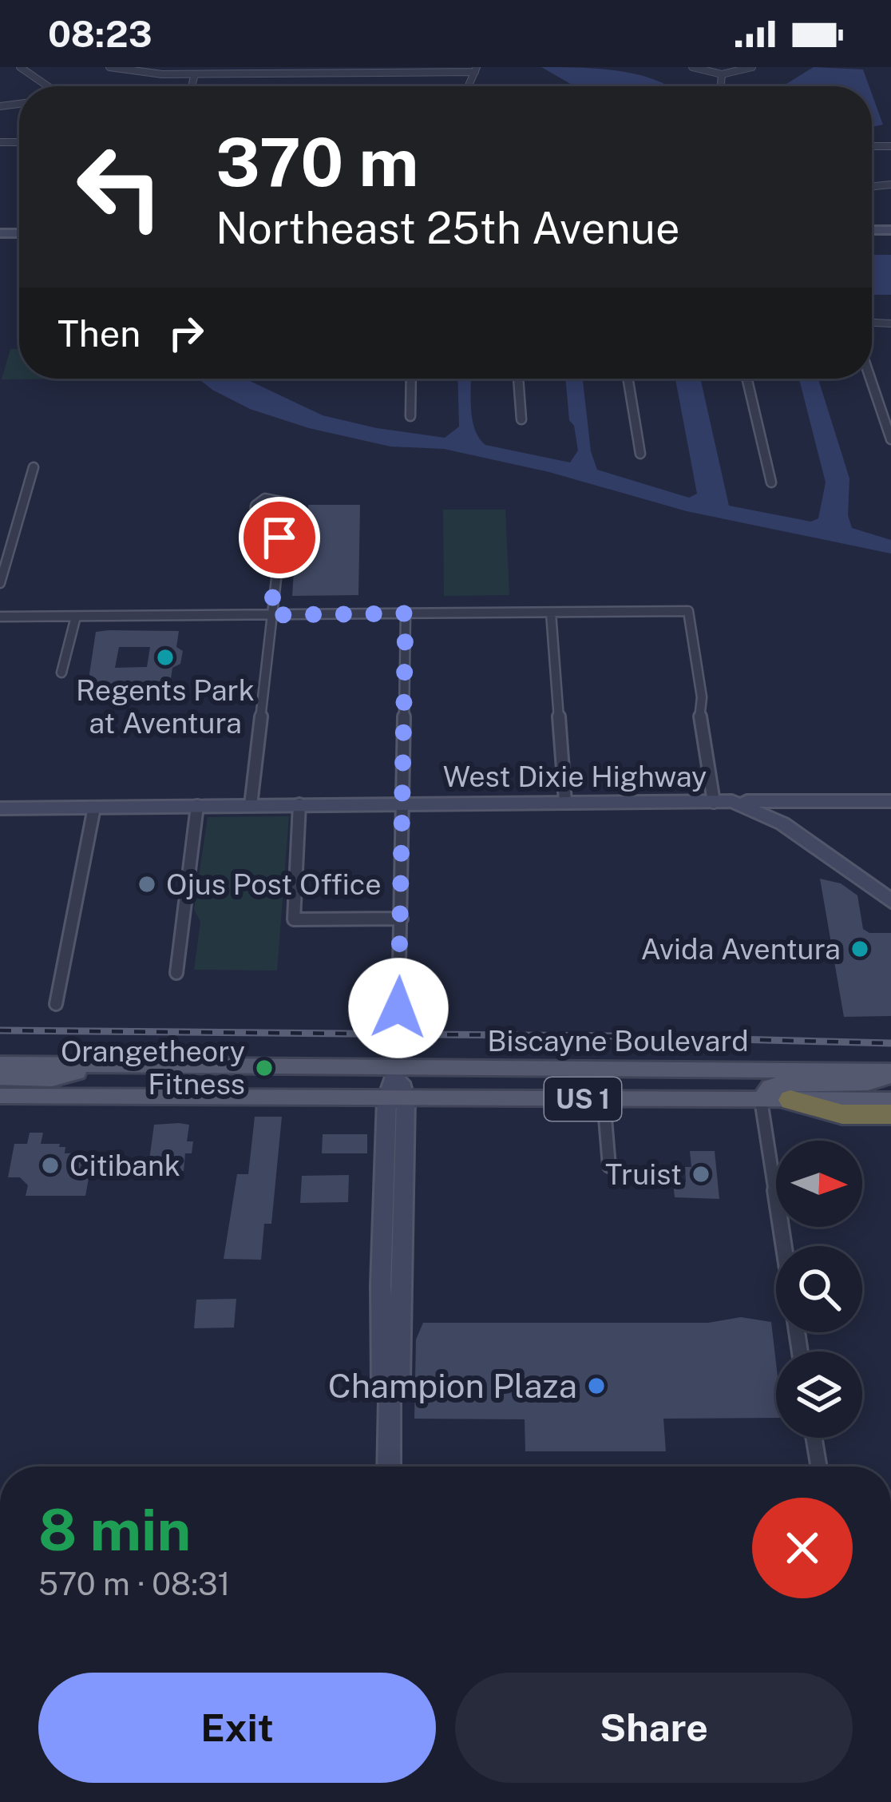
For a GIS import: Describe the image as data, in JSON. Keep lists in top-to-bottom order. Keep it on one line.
{"streets":{"main road":["Biscayne Boulevard","US 1"],"street":["West Dixie Highway"]},"places":["Regents Park at Aventura","Ojus Post Office","Avida Aventura","Orangetheory Fitness","Citibank","Truist","Champion Plaza"],"north":"right","page":{"status":"08:23","turn":["370 m","Northeast 25th Avenue"],"then":"Then","heading":["8 min","570 m · 08:31"],"buttons":["Exit","Share"]}}
